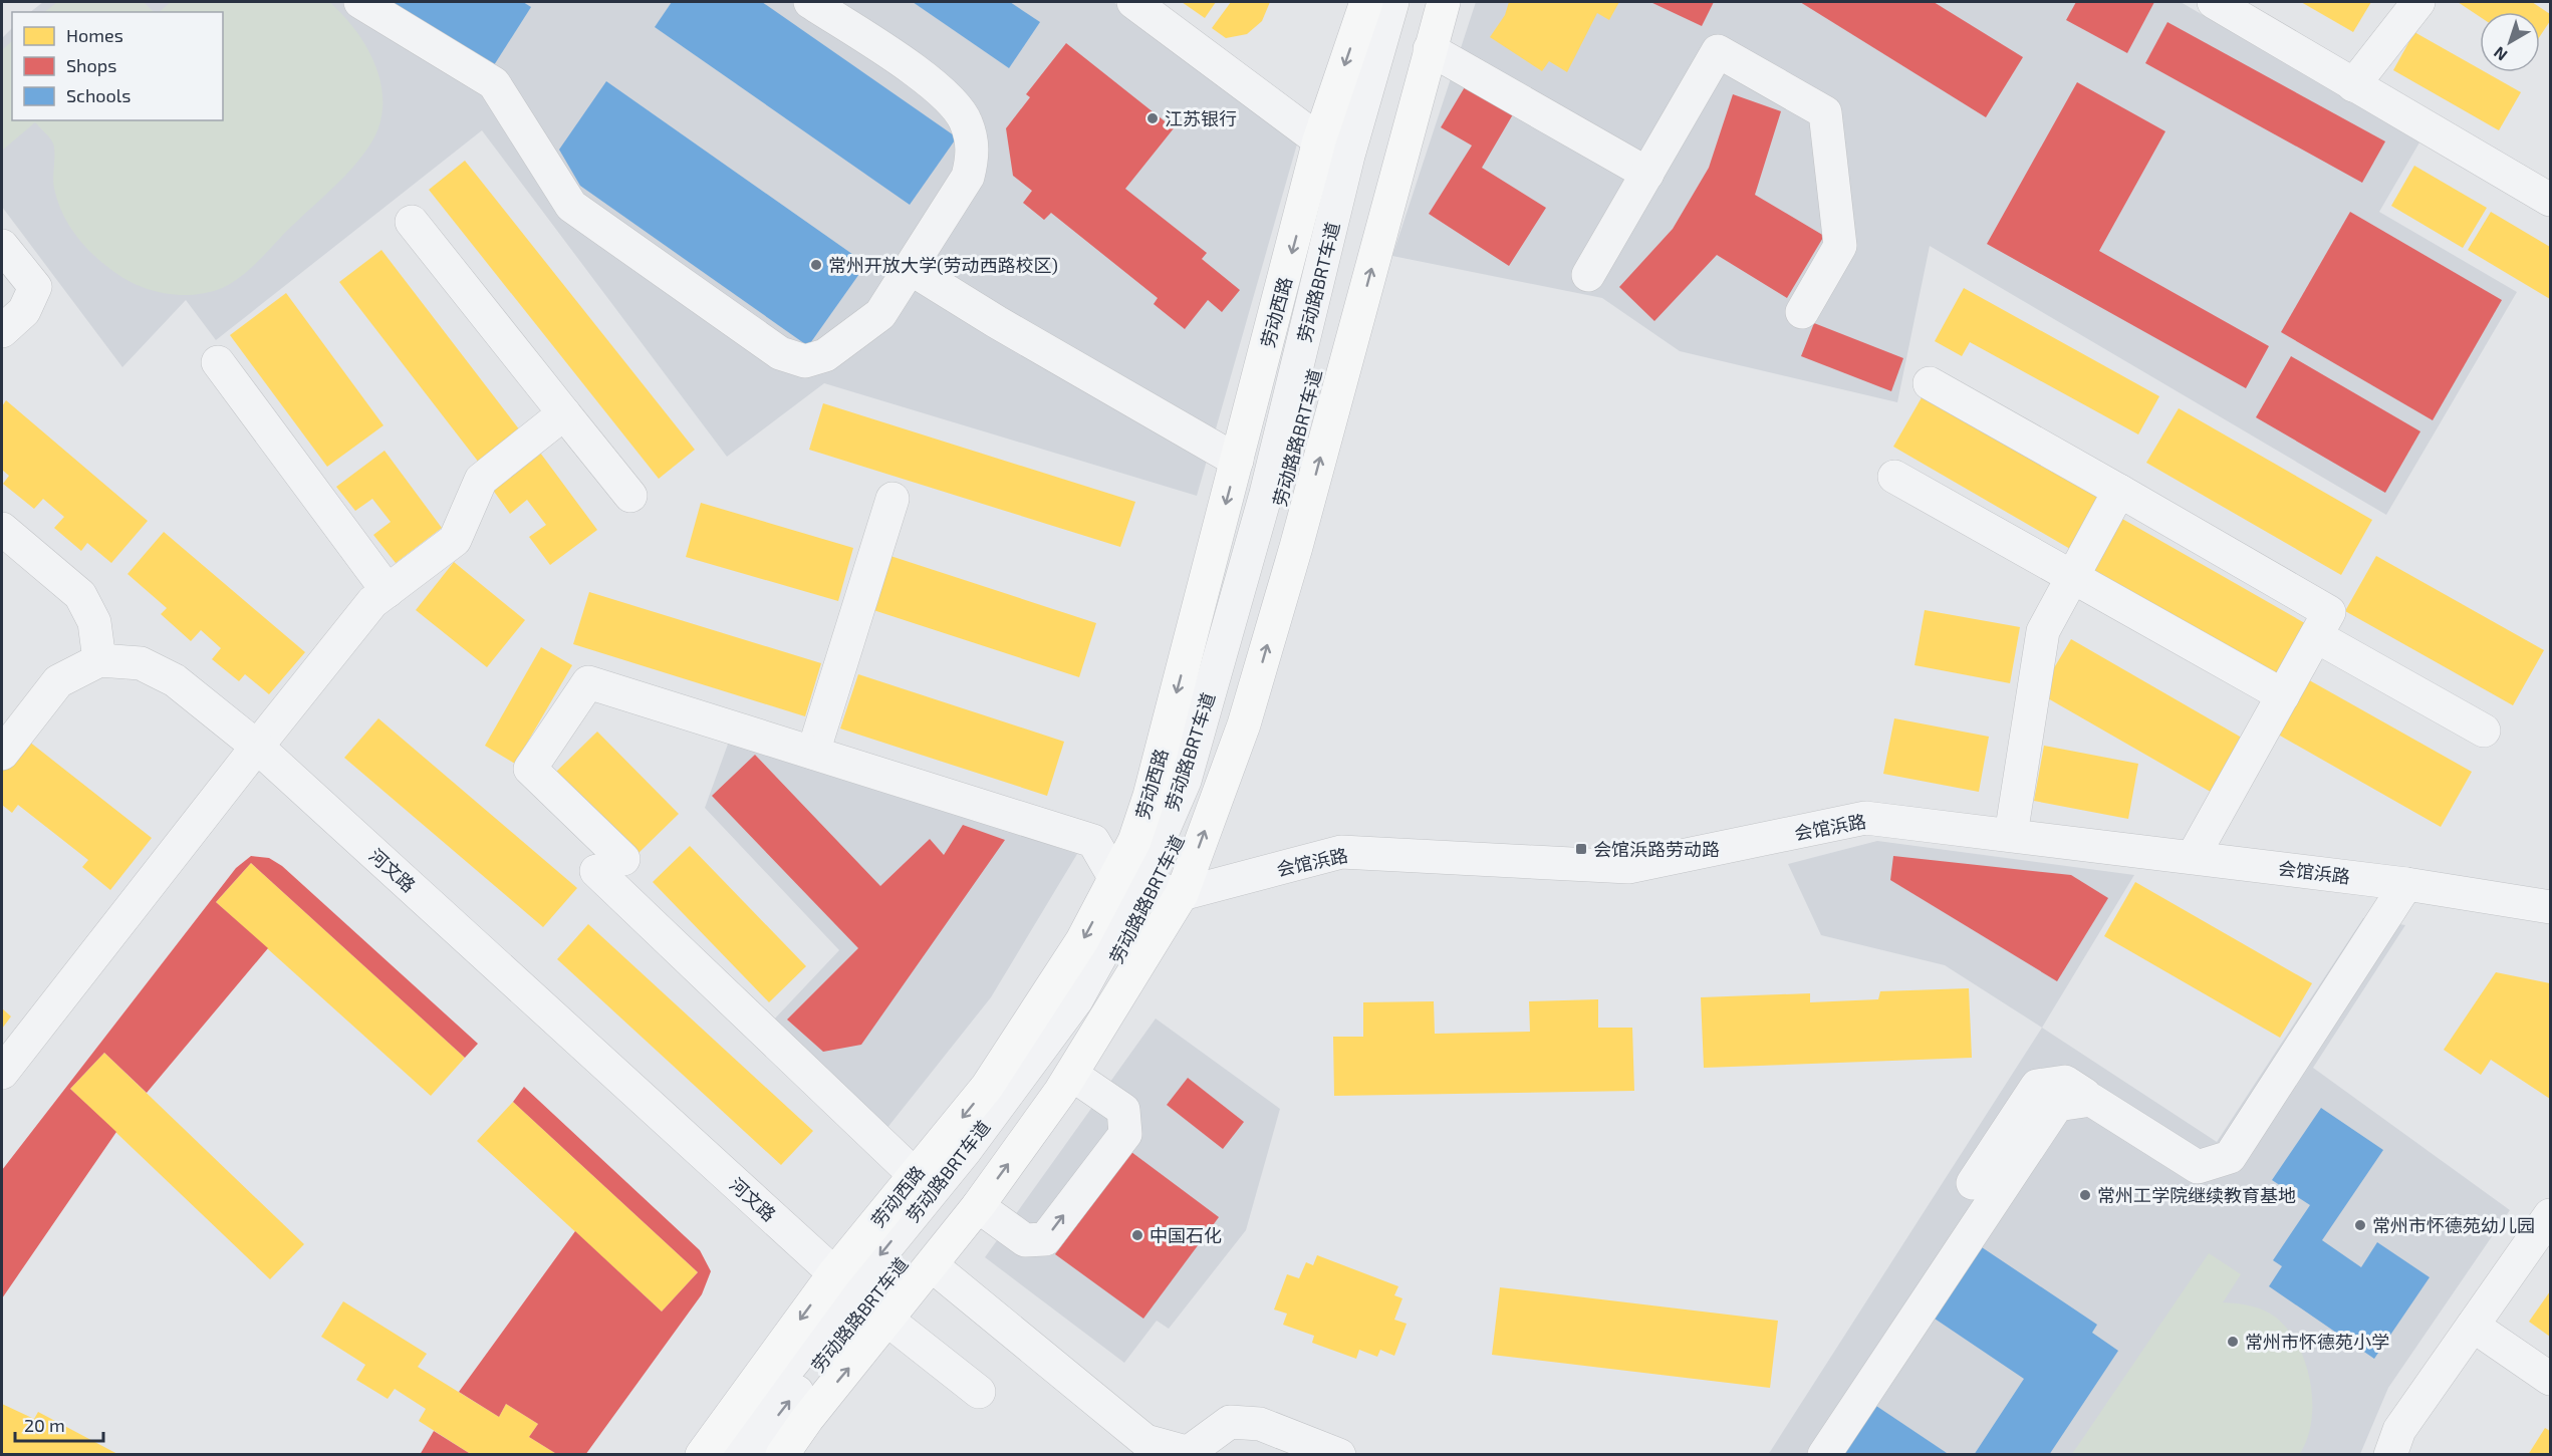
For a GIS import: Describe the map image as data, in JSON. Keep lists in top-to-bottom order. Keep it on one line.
{"streets":{"main road":["劳动西路"],"street":["劳动路BRT车道","劳动路路BRT车道","会馆浜路","河文路"]},"crossings":[["劳动路BRT车道","劳动西路"],["劳动路BRT车道","劳动路路BRT车道"],["劳动路BRT车道","会馆浜路"],["劳动西路","劳动路路BRT车道"],["劳动西路","会馆浜路"],["劳动西路","河文路"],["劳动路路BRT车道","会馆浜路"]],"one_way":["劳动路BRT车道","劳动路路BRT车道"],"places":{"other":["江苏银行","常州开放大学(劳动西路校区)","常州工学院继续教育基地","常州市怀德苑幼儿园","中国石化","常州市怀德苑小学"],"transit":["会馆浜路劳动路"]},"legend":["Homes","Shops","Schools"],"scale_bar":"20 m","north":"bottom left"}
